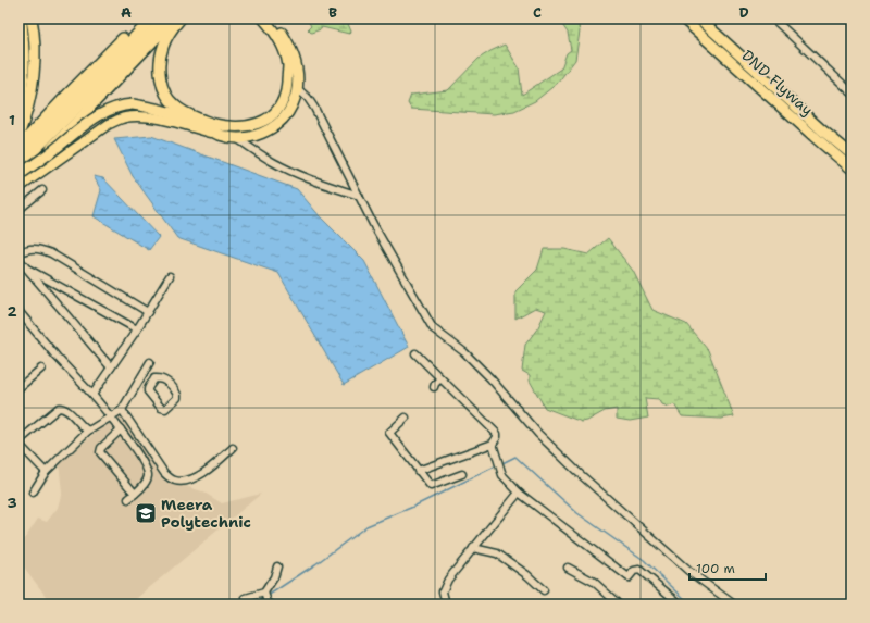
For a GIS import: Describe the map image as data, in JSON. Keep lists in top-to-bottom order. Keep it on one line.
{"streets":{"highway":["DND Flyway"]},"places":{"school or university":["Meera Polytechnic"]},"scale_bar":"100 m","grid":{"columns":["A","B","C","D"],"rows":["1","2","3"]}}
